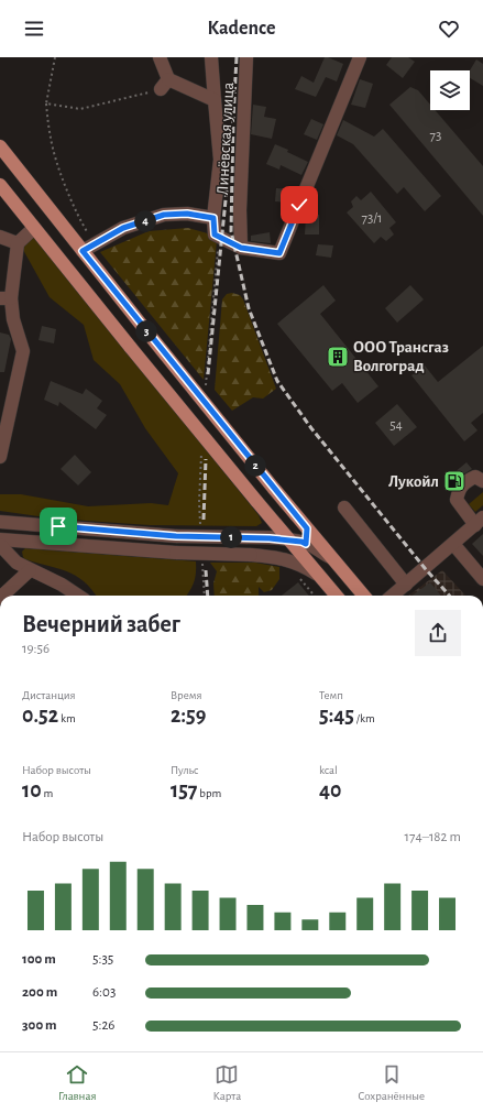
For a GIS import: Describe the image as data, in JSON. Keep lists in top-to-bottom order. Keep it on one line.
{"streets":{"street":["Линёвская улица"]},"places":{"building":["ООО Трансгаз Волгоград"],"fuel station":["Лукойл"]},"house_numbers":["73","73/1","54"],"page":{"header":"Kadence","pins":["4","3","2","1"],"heading":["Вечерний забег","19:56"],"stats":[["Дистанция","0.52 km"],["Время","2:59"],["Темп","5:45 /km"],["Набор высоты","10 m"],["Пульс","157 bpm"],["kcal","40"]],"chart":["Набор высоты","174–182 m"],"list":[{"name":"100 m","note":"5:35"},{"name":"200 m","note":"6:03"},{"name":"300 m","note":"5:26"}],"tabs":["Главная","Карта","Сохранённые"]}}
